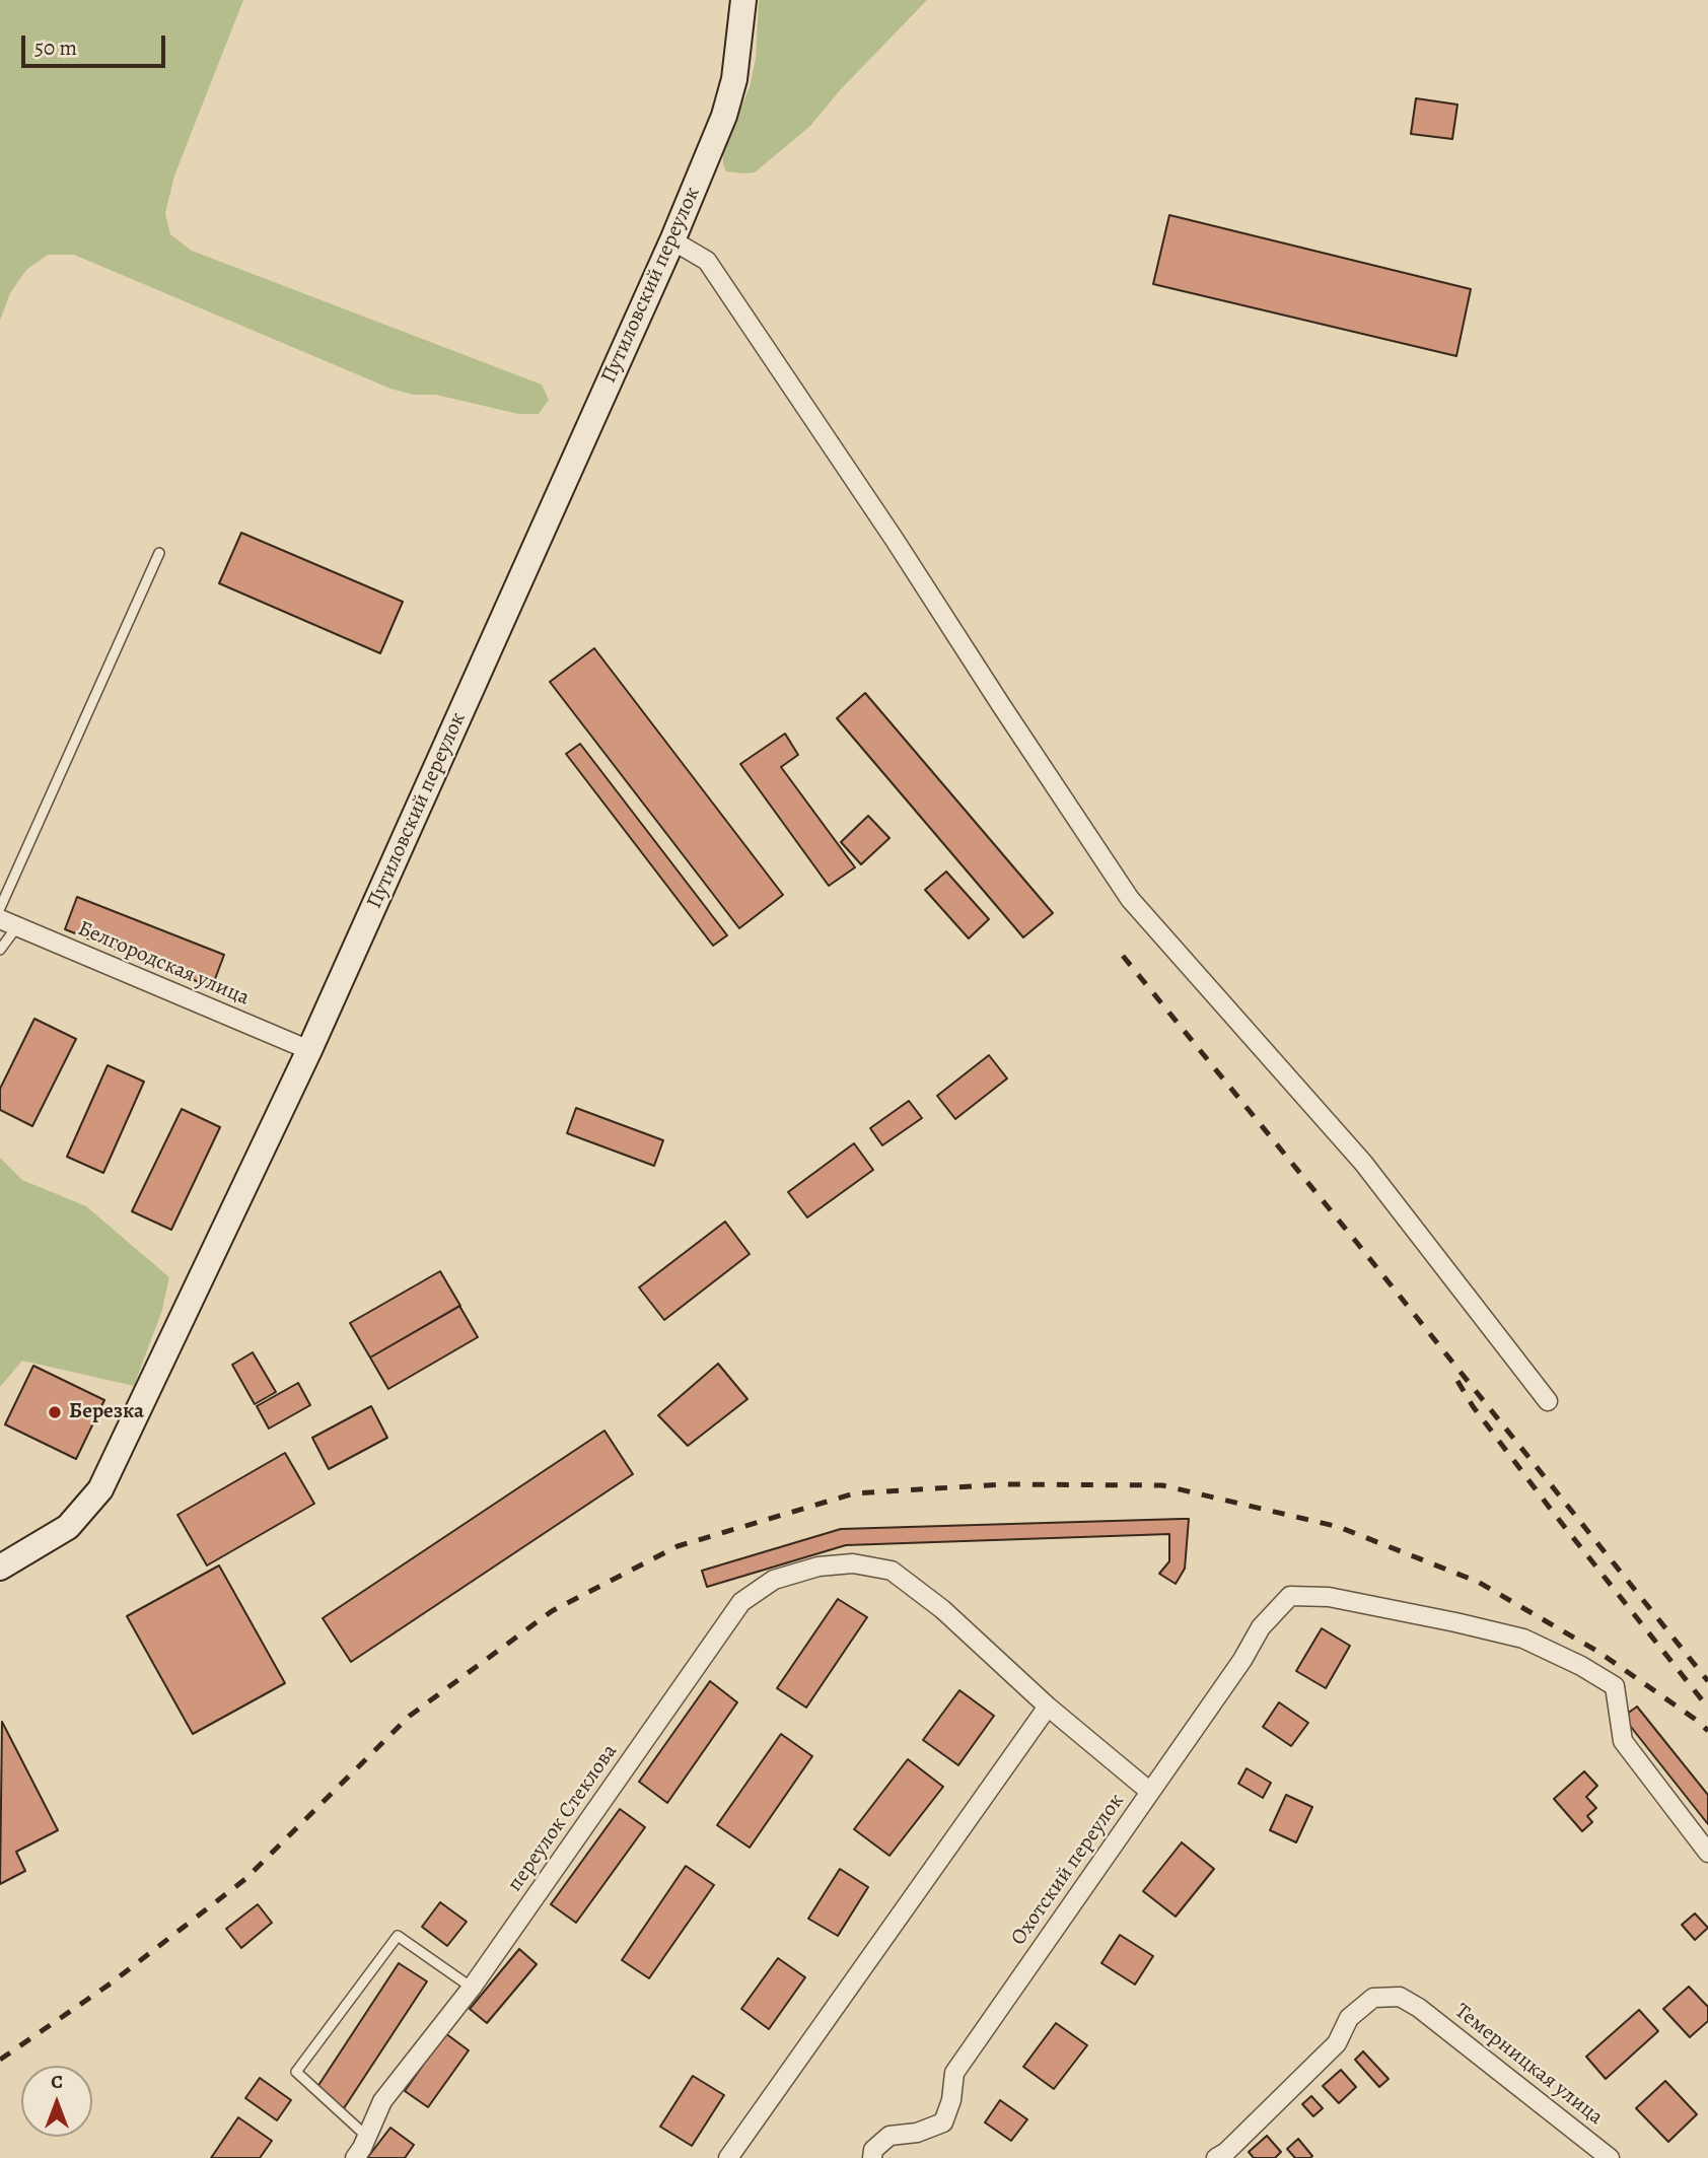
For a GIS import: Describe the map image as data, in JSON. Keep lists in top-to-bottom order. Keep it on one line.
{"streets":{"main road":["Путиловский переулок"],"street":["Белгородская улица","переулок Стеклова","Охотский переулок","Темерницкая улица"]},"crossings":[["Путиловский переулок","Белгородская улица"],["переулок Стеклова","Охотский переулок"]],"places":["Березка"],"scale_bar":"50 m","north":"top"}
